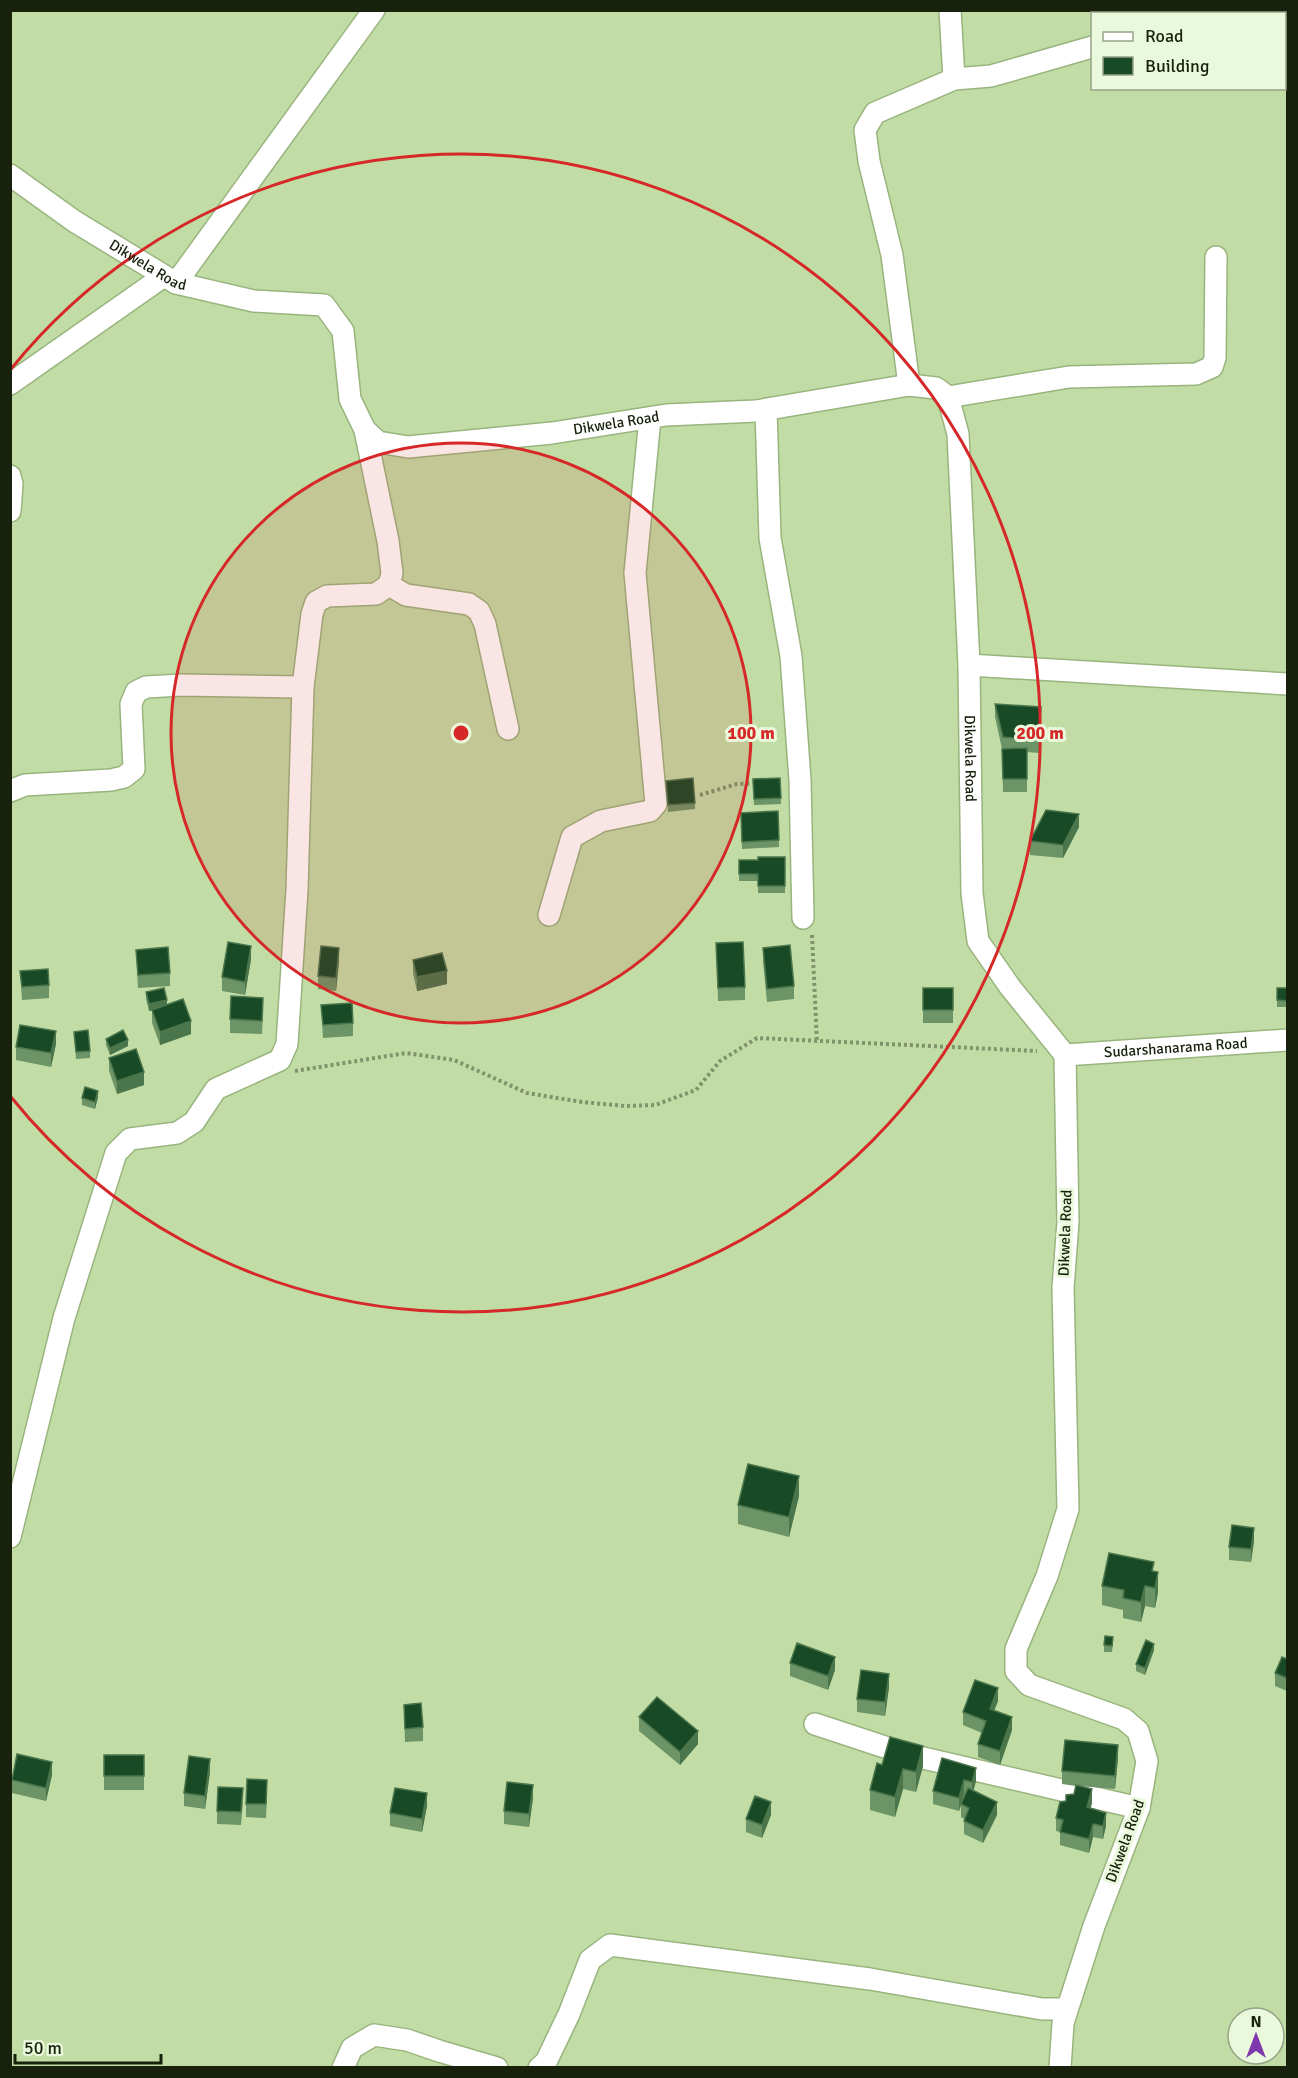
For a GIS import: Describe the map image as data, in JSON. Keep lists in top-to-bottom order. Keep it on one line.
{"streets":{"street":["Dikwela Road","Sudarshanarama Road"]},"crossings":[["Dikwela Road","Sudarshanarama Road"]],"legend":["Road","Building"],"scale_bar":"50 m","north":"top","rings":["100 m","200 m"]}
